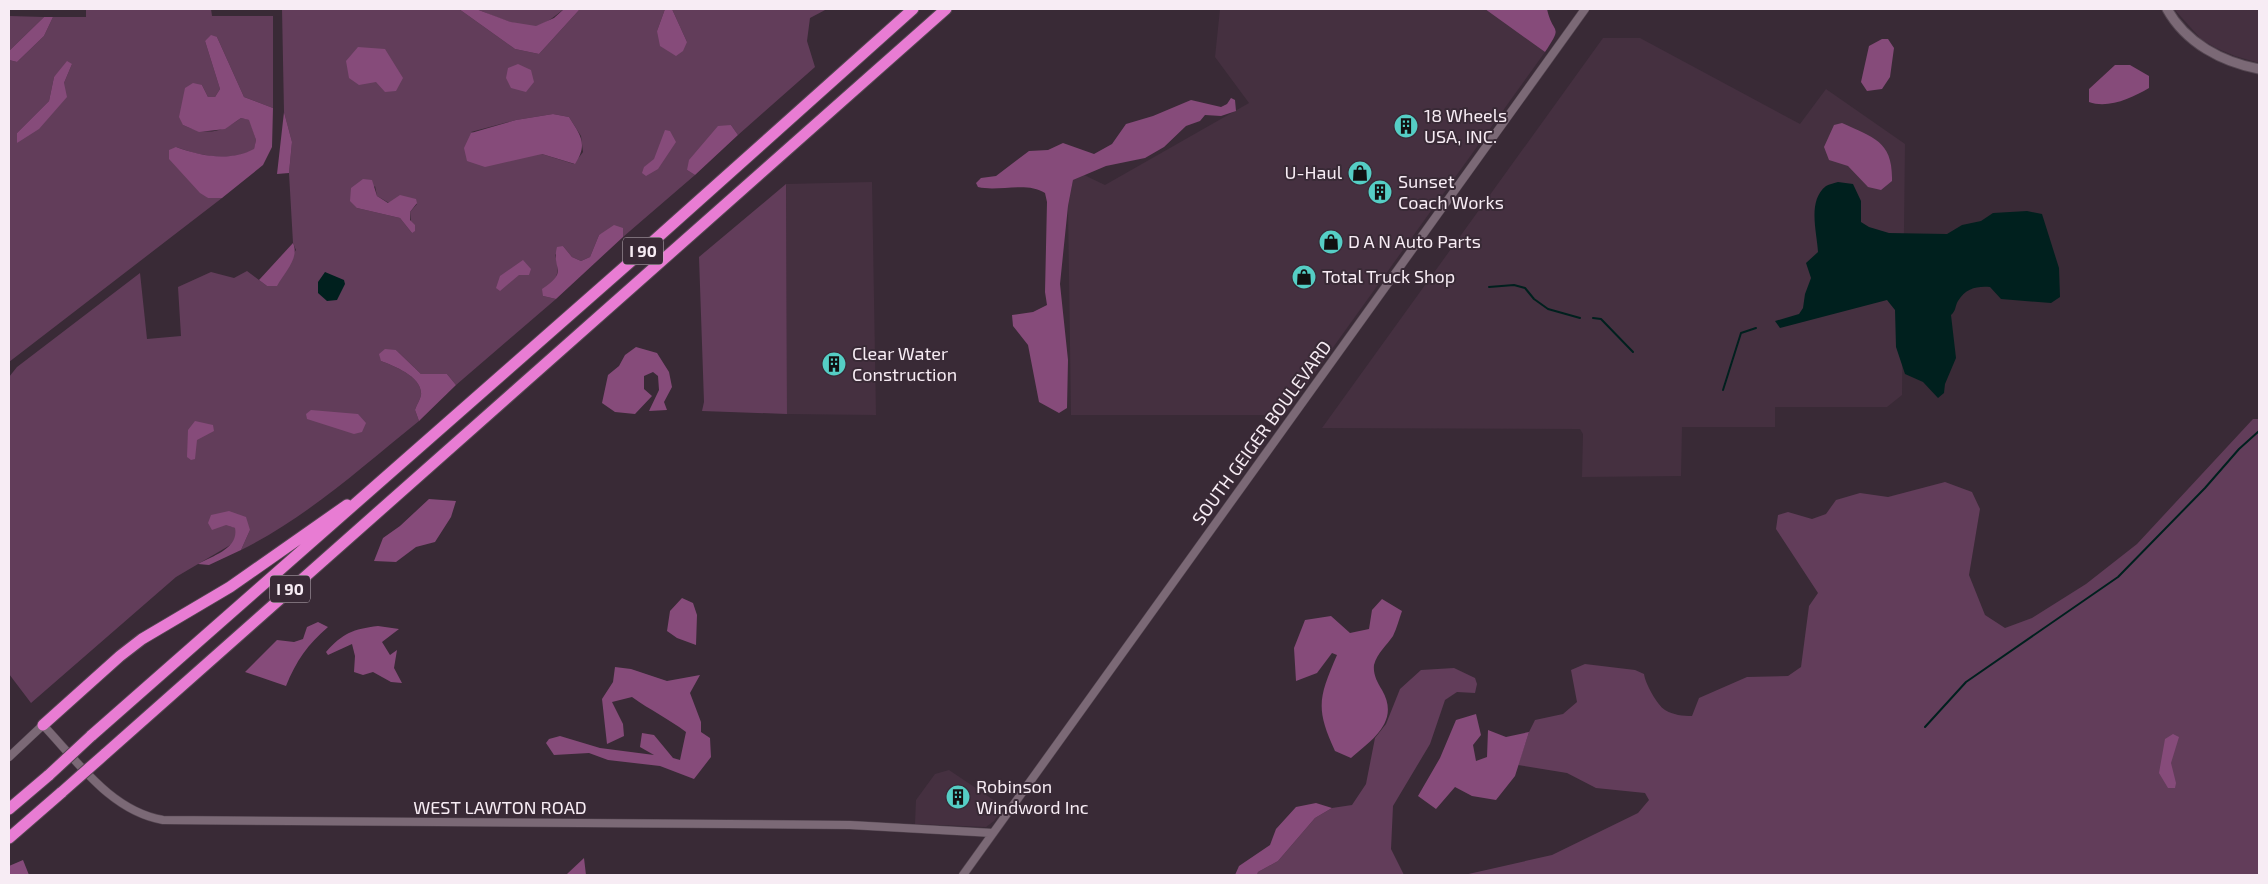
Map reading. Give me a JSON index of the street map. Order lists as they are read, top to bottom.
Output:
{
  "streets": {
    "highway": ["I 90"],
    "street": ["SOUTH GEIGER BOULEVARD", "WEST LAWTON ROAD"]
  },
  "crossings": [
    ["SOUTH GEIGER BOULEVARD", "WEST LAWTON ROAD"]
  ],
  "places": {
    "building": [
      "18 Wheels USA, INC.",
      "Sunset Coach Works",
      "Clear Water Construction",
      "Robinson Windword Inc"
    ],
    "shop": ["U-Haul", "D A N Auto Parts", "Total Truck Shop"]
  }
}
